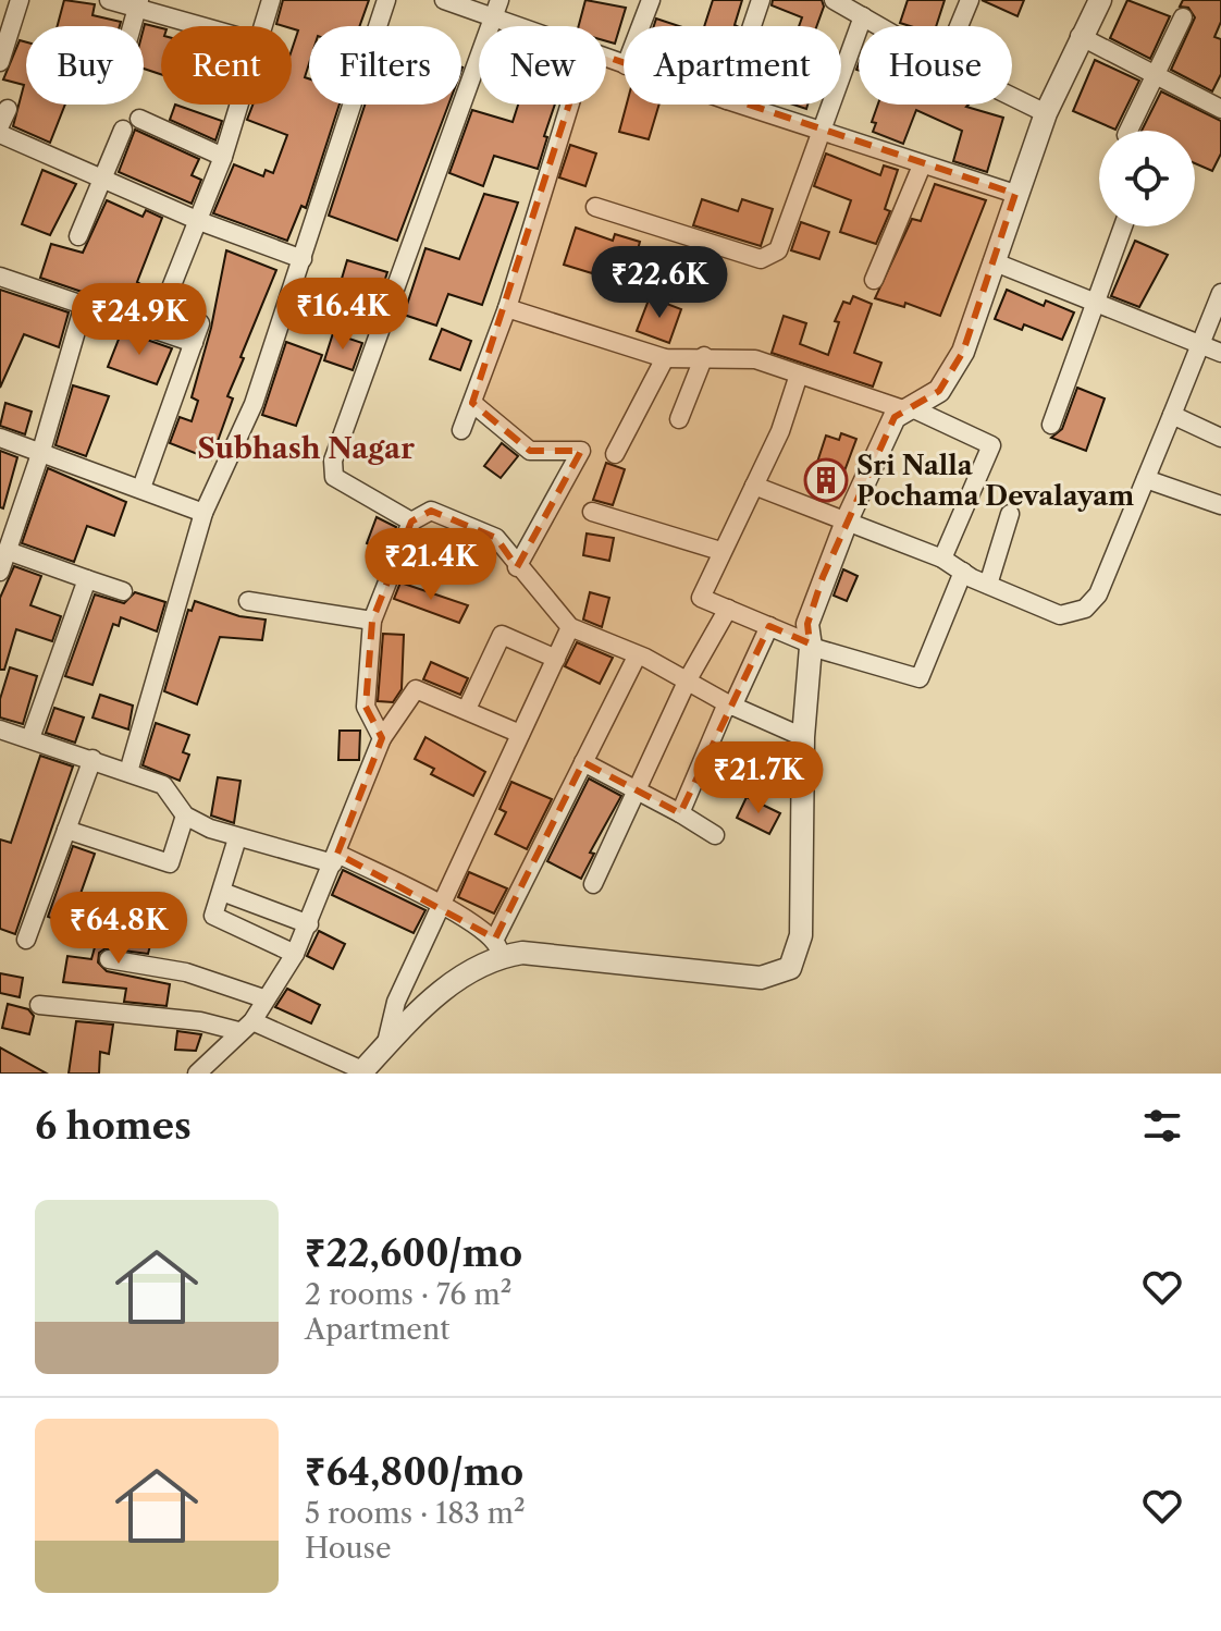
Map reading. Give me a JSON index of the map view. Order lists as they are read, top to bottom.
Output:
{
  "districts": ["Subhash Nagar"],
  "places": {
    "building": ["Sri Nalla Pochama Devalayam"]
  },
  "page": {
    "chip": [
      "Buy",
      "Rent",
      "Filters",
      "New",
      "Apartment",
      "House"
    ],
    "price": [
      "₹22.6K",
      "₹16.4K",
      "₹24.9K",
      "₹21.4K",
      "₹21.7K",
      "₹64.8K"
    ],
    "heading": "6 homes",
    "list": [
      {
        "name": "₹22,600/mo",
        "note": "2 rooms · 76 m² · Apartment"
      },
      {
        "name": "₹64,800/mo",
        "note": "5 rooms · 183 m² · House"
      }
    ]
  }
}
